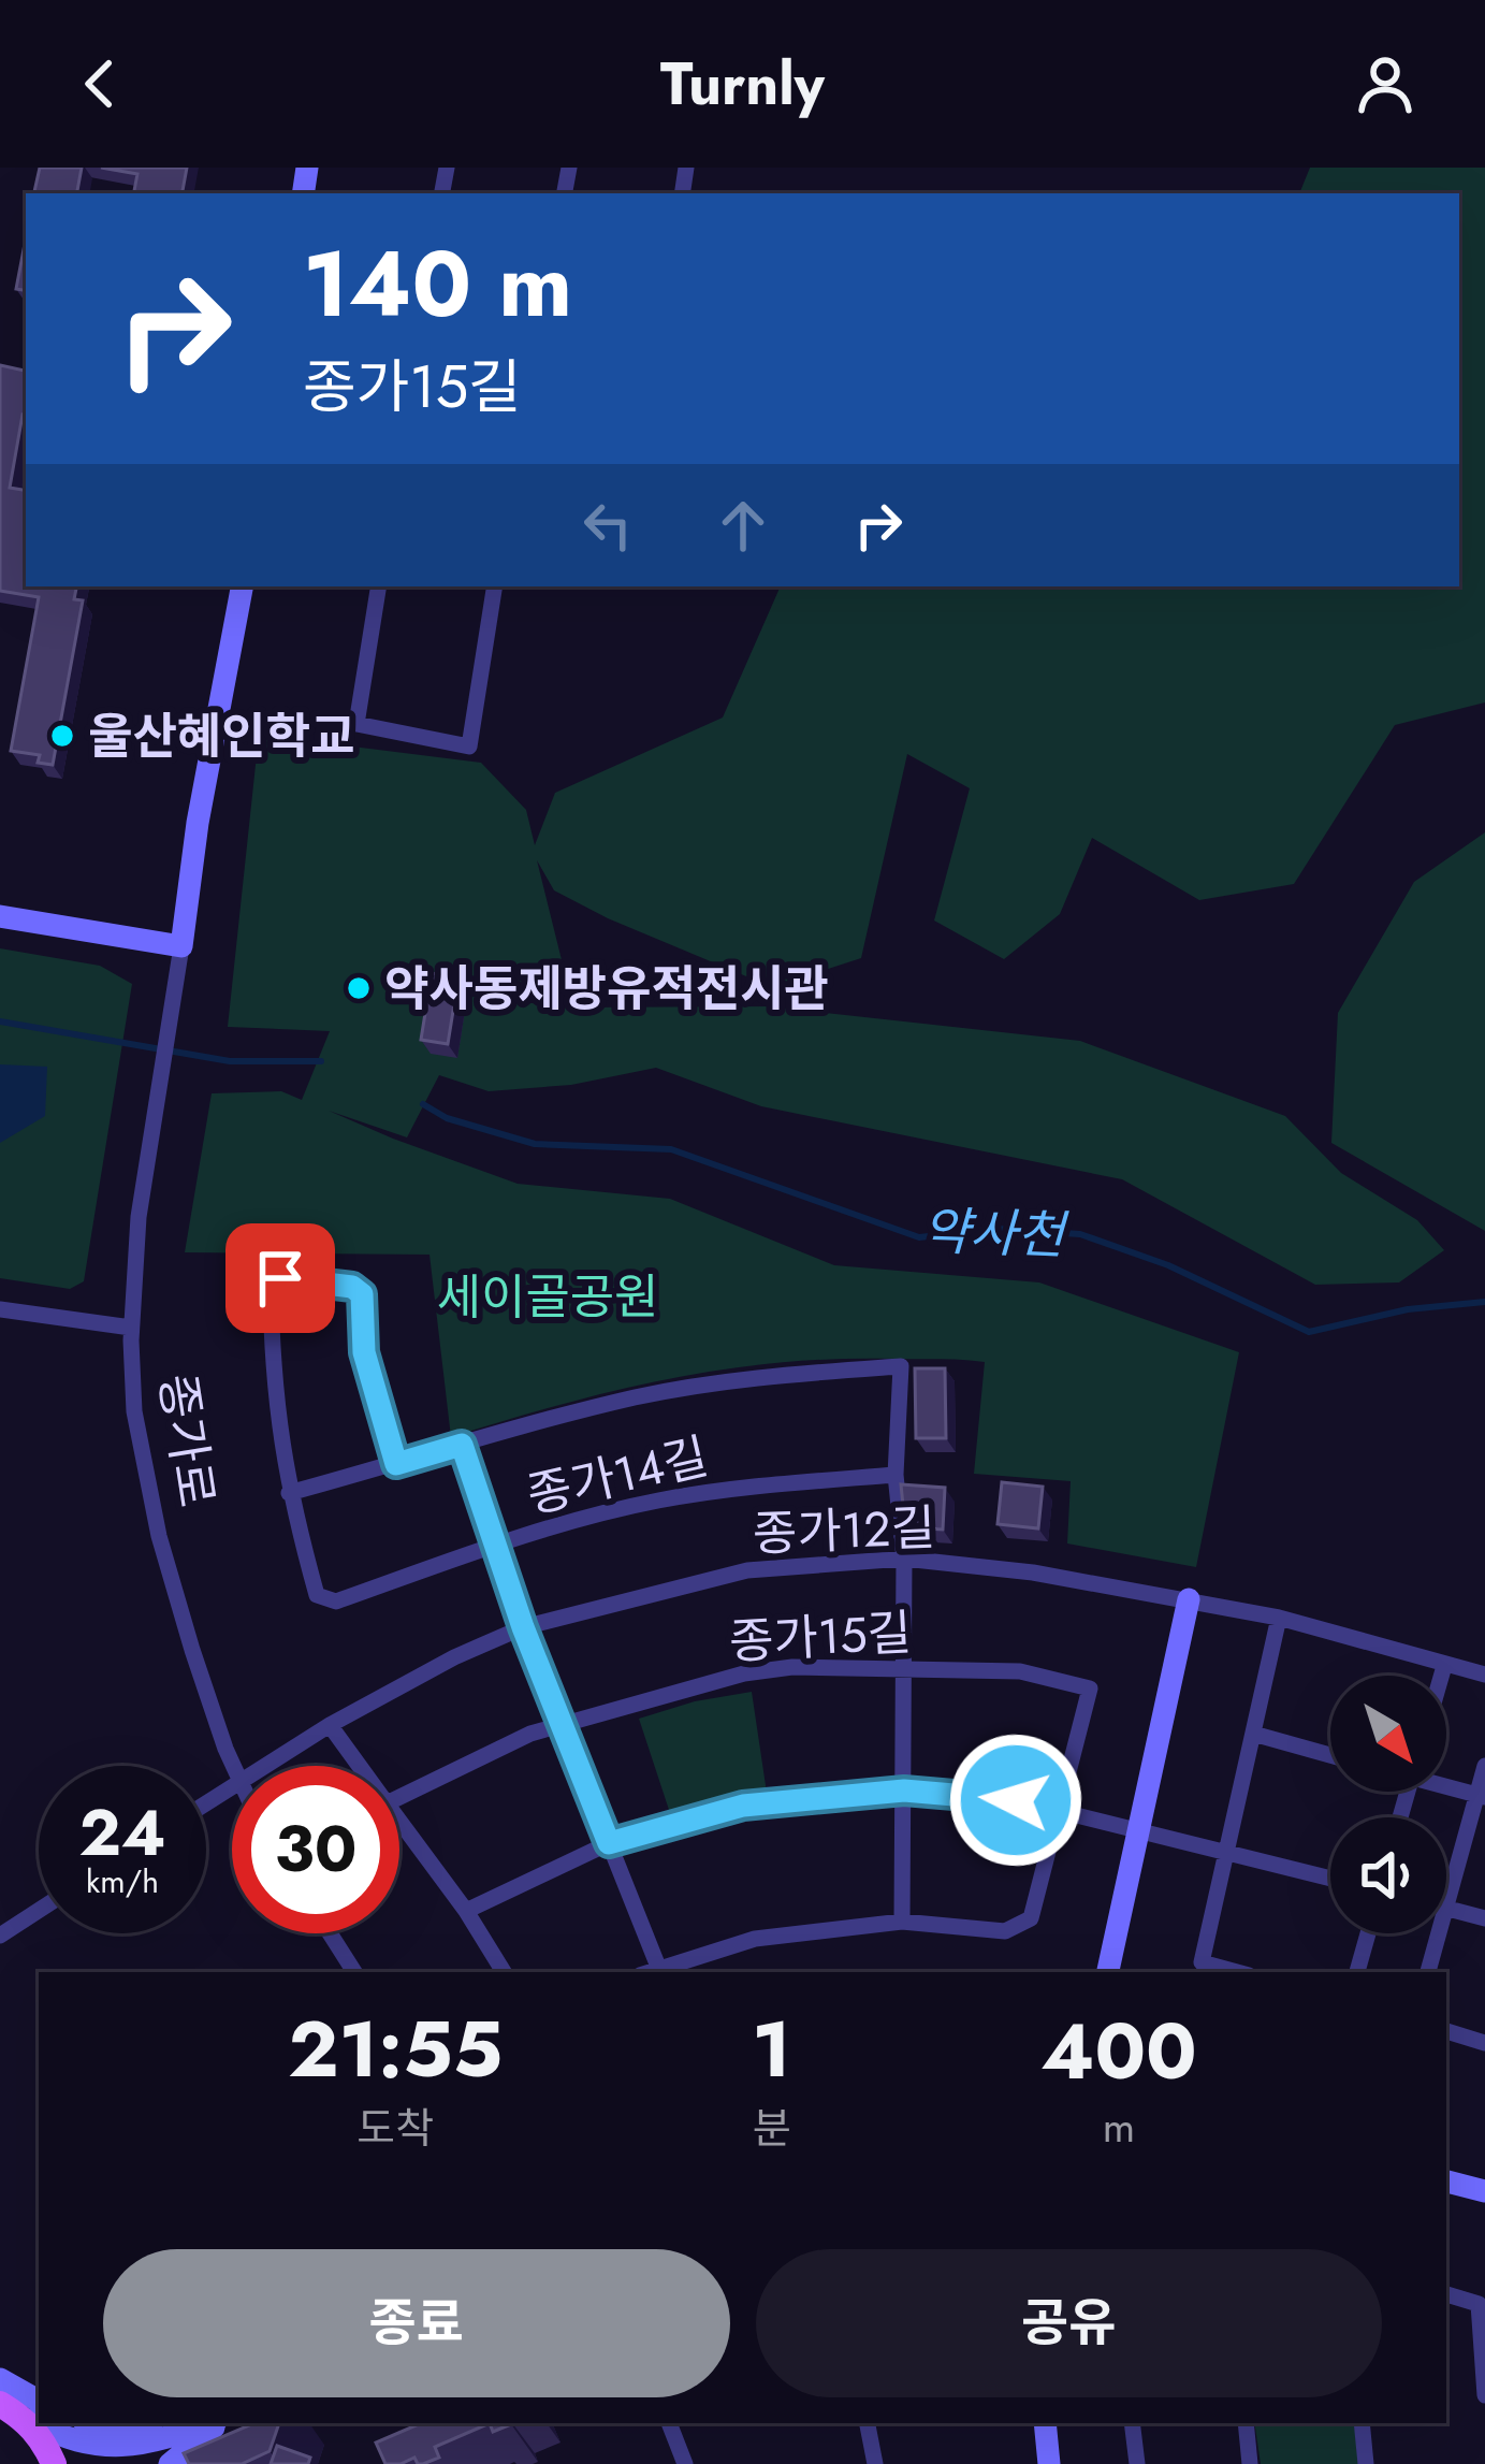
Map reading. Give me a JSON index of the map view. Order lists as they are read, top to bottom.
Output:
{
  "streets": {
    "street": [
      "종가로",
      "종가14길",
      "종가12길",
      "종가15길"
    ]
  },
  "crossings": [
    ["종가14길", "종가12길"],
    ["종가14길", "종가15길"]
  ],
  "water": ["약사천"],
  "parks": ["세이골공원"],
  "places": ["울산혜인학교", "약사동제방유적전시관"],
  "north": "bottom right",
  "page": {
    "header": "Turnly",
    "turn": ["140 m", "종가15길"],
    "speed": "24 km/h",
    "limit": "30",
    "eta": [
      "21:55",
      "도착",
      "1",
      "분",
      "400",
      "m"
    ],
    "buttons": ["종료", "공유"]
  }
}
